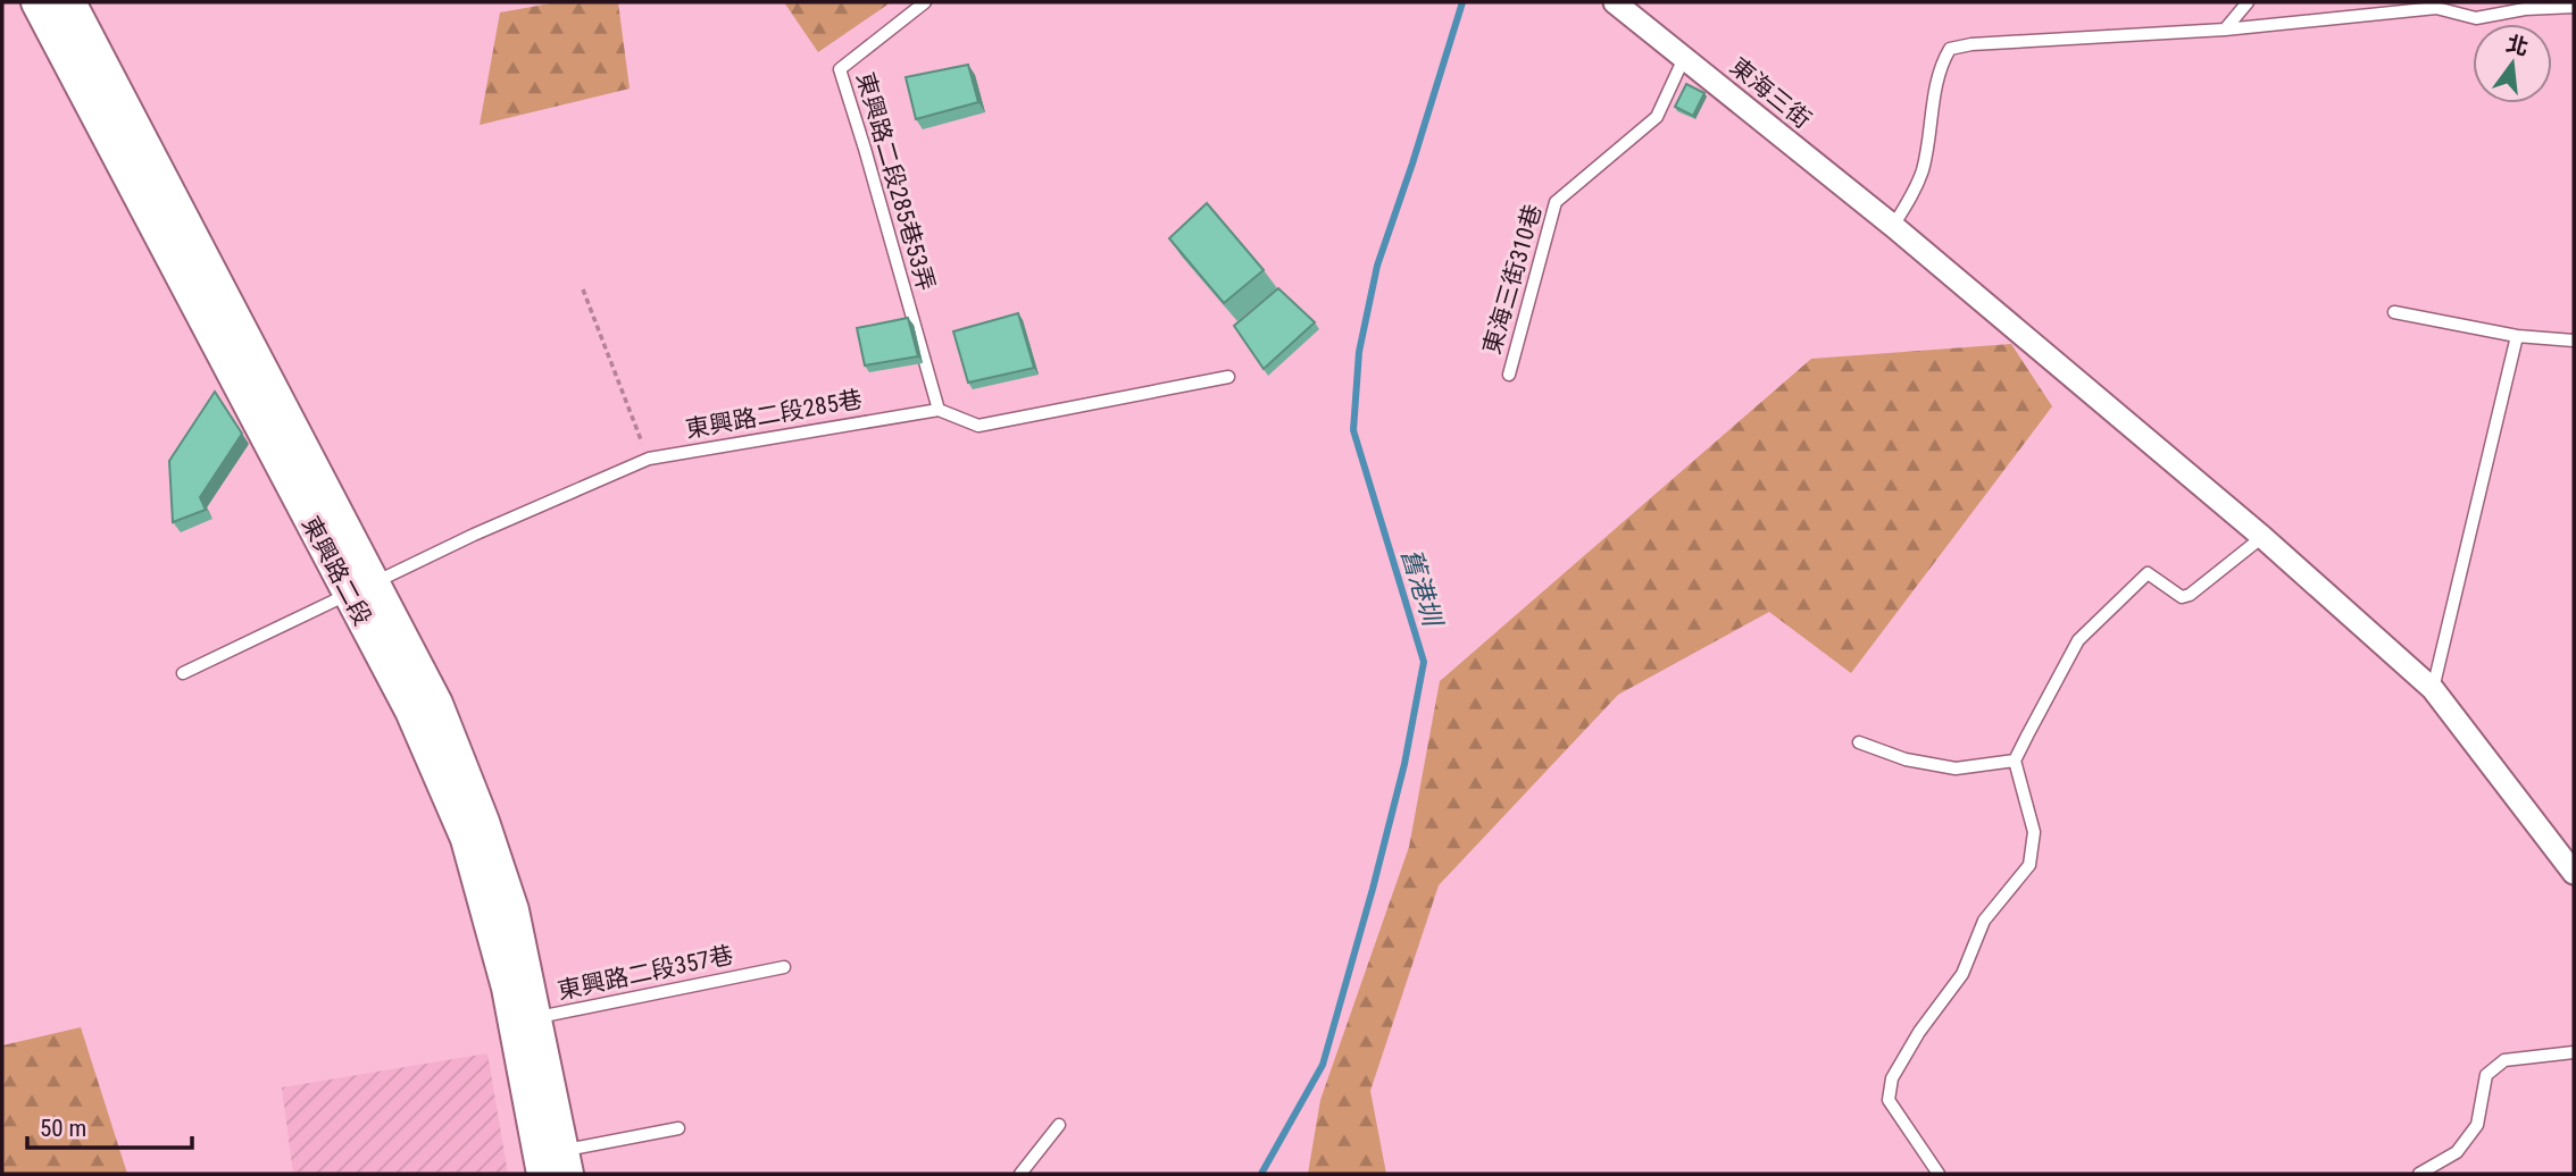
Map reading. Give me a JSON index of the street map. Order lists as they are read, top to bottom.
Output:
{
  "streets": {
    "main road": ["東興路二段"],
    "street": ["東海三街"],
    "lane": [
      "東興路二段285巷53弄",
      "東海三街310巷",
      "東興路二段285巷",
      "東興路二段357巷"
    ]
  },
  "crossings": [
    ["東海三街", "東海三街310巷"],
    ["東興路二段285巷53弄", "東興路二段285巷"],
    ["東興路二段285巷", "東興路二段"],
    ["東興路二段", "東興路二段357巷"]
  ],
  "water": ["舊港圳"],
  "scale_bar": "50 m",
  "north": "top"
}
